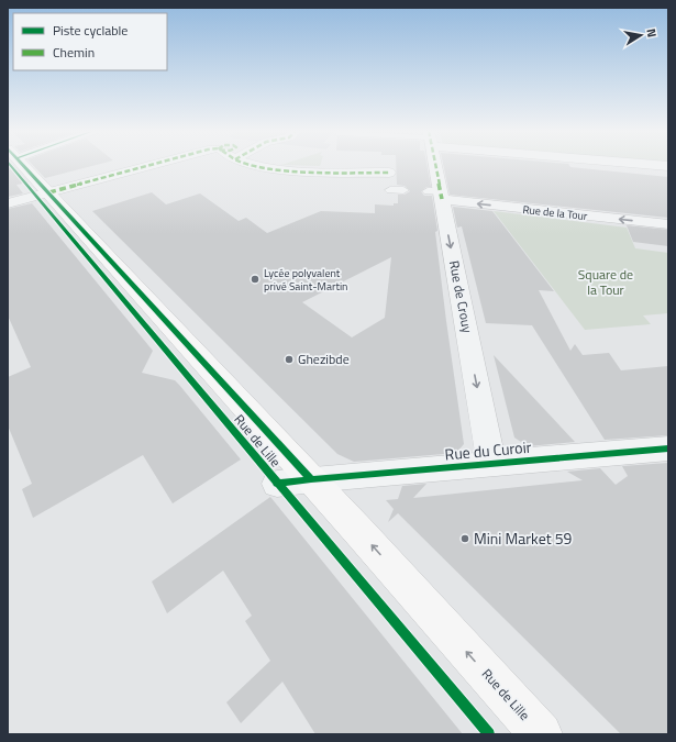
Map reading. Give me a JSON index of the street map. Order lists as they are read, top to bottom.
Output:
{
  "streets": {
    "street": [
      "Rue de la Tour",
      "Rue de Crouy",
      "Rue de Lille",
      "Rue du Curoir"
    ]
  },
  "crossings": [
    ["Rue de la Tour", "Rue de Crouy"],
    ["Rue de Crouy", "Rue du Curoir"],
    ["Rue de Lille", "Rue du Curoir"]
  ],
  "one_way": ["Rue de la Tour", "Rue de Crouy", "Rue de Lille"],
  "parks": ["Square de la Tour"],
  "places": ["Lycée polyvalent privé Saint-Martin", "Ghezibde", "Mini Market 59"],
  "legend": ["Piste cyclable", "Chemin"],
  "north": "right"
}
